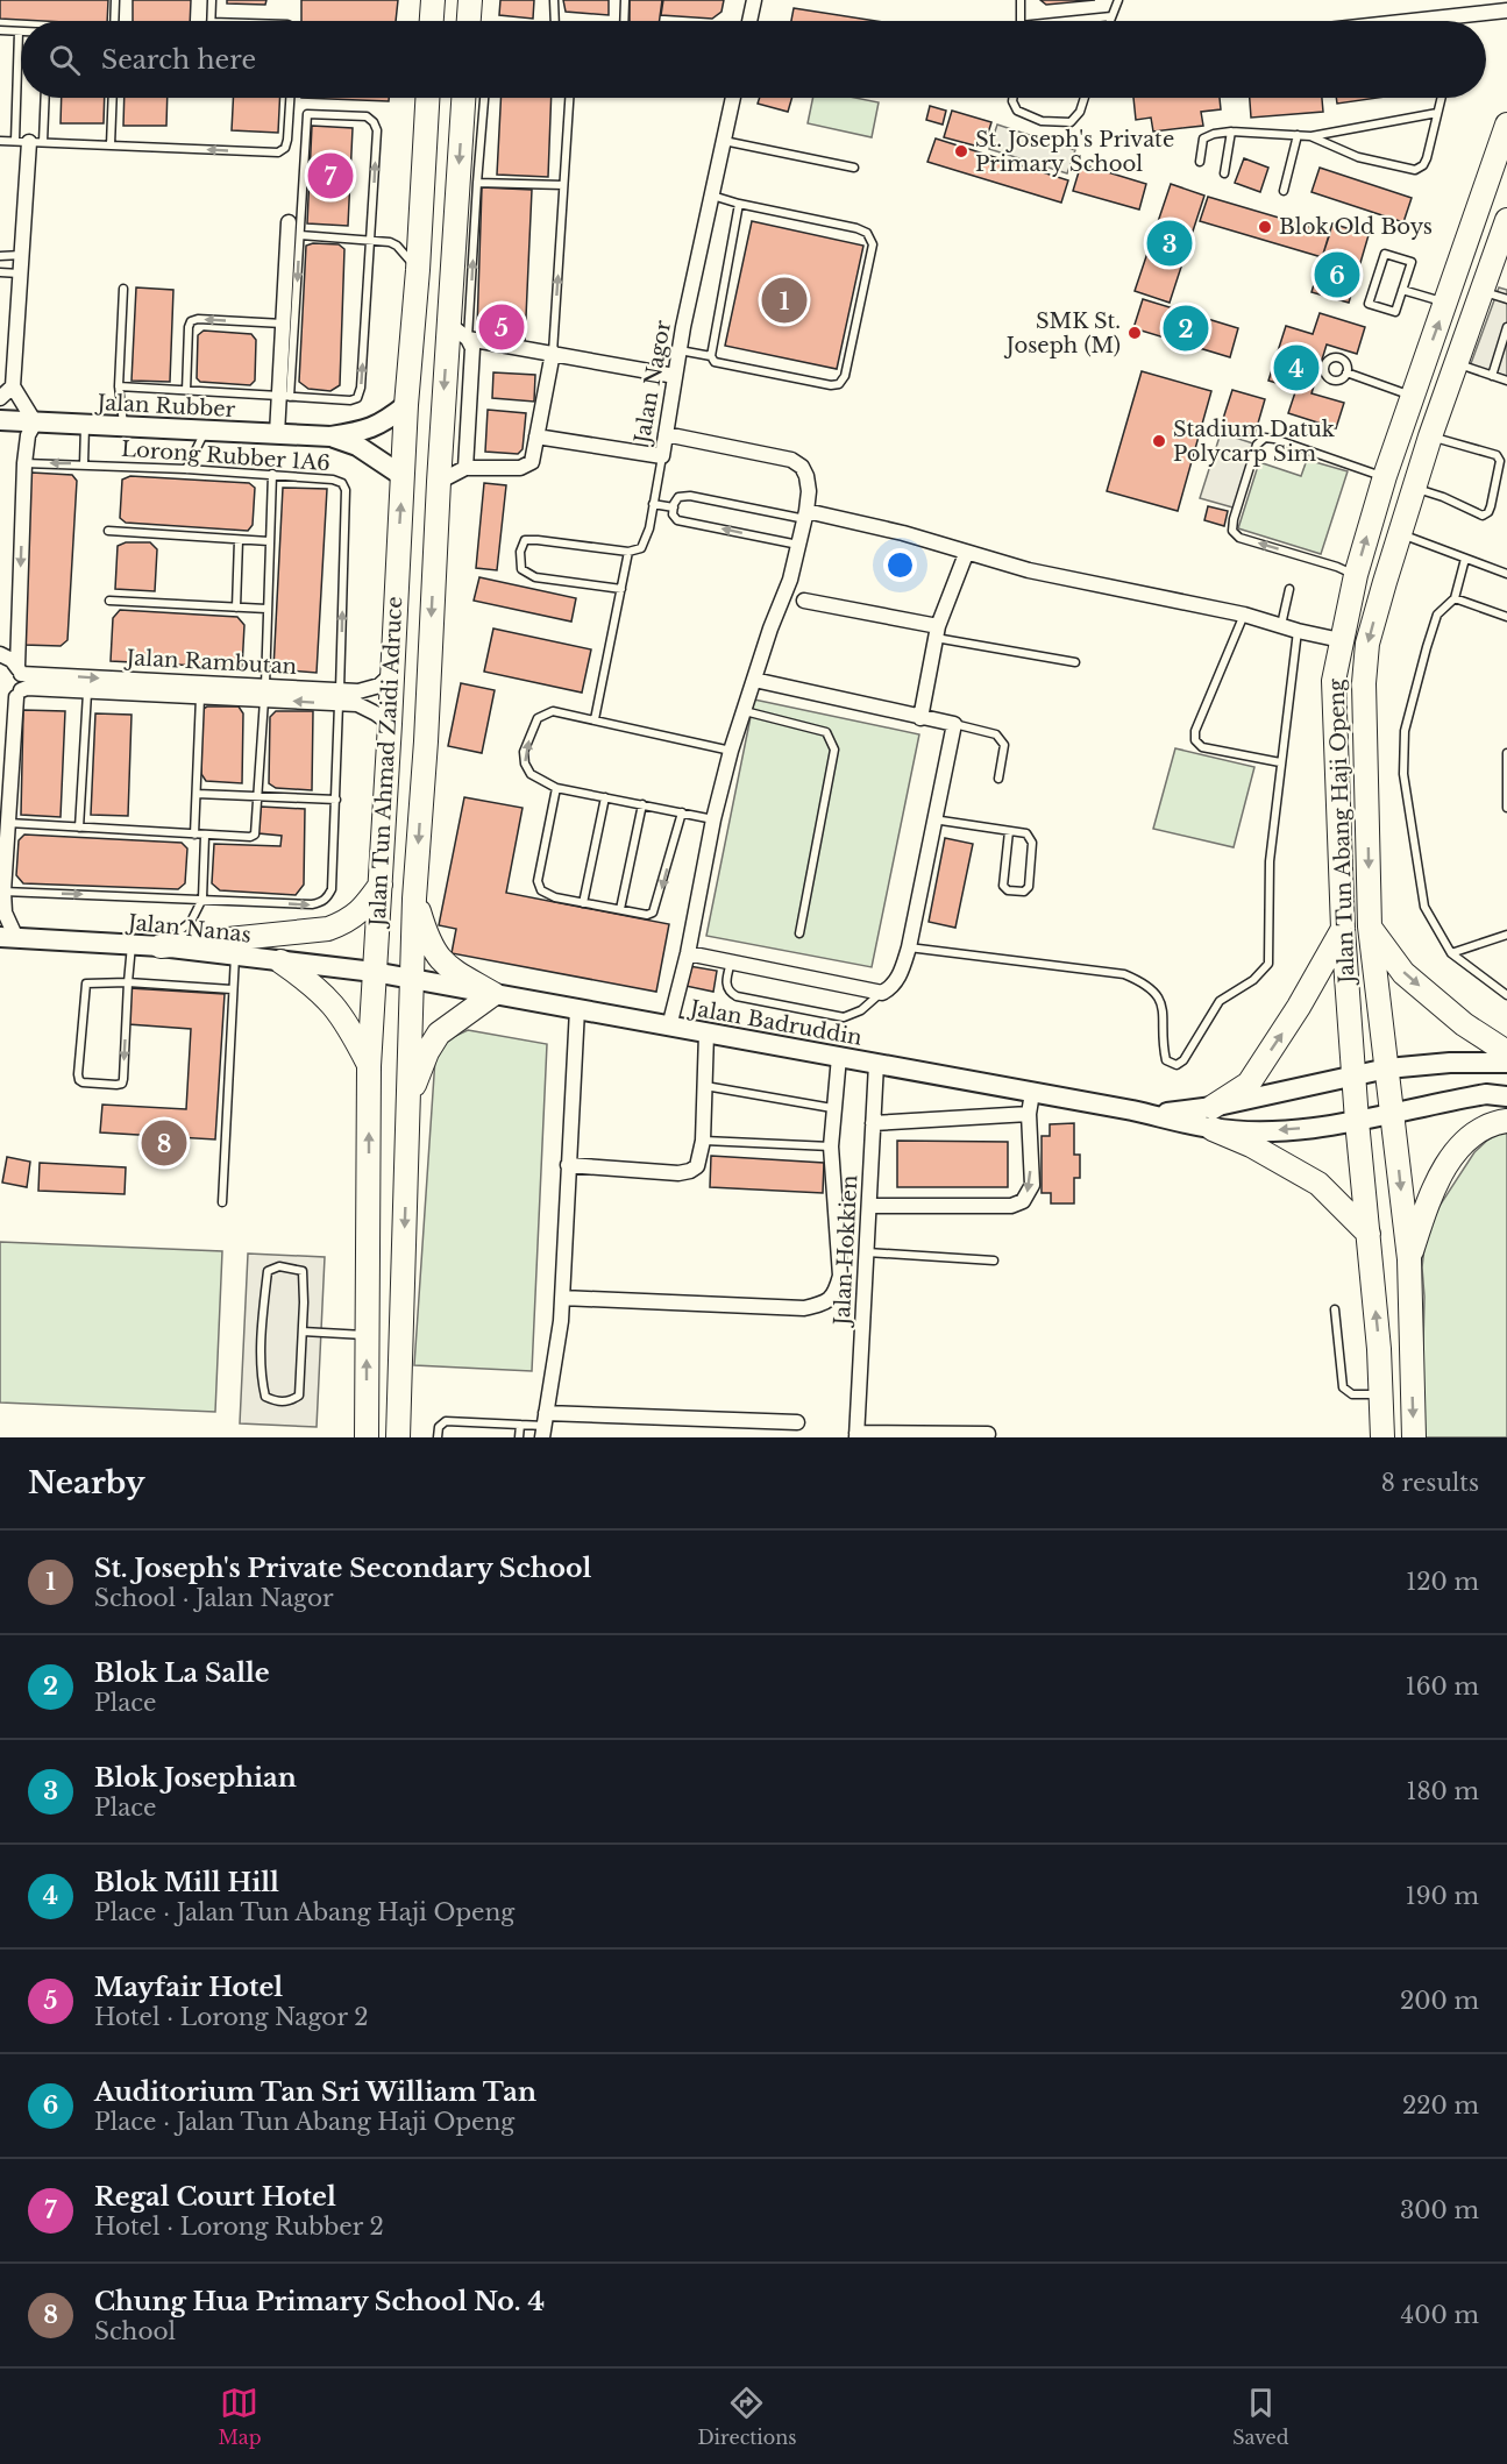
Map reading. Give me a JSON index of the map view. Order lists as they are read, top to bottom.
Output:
{
  "streets": {
    "main road": [
      "Jalan Rubber",
      "Jalan Tun Ahmad Zaidi Adruce",
      "Jalan Tun Abang Haji Openg",
      "Jalan Nanas",
      "Jalan Badruddin"
    ],
    "street": ["Jalan Nagor", "Jalan Rambutan", "Jalan Hokkien"],
    "lane": ["Lorong Rubber 1A6"]
  },
  "crossings": [
    ["Jalan Rubber", "Jalan Tun Ahmad Zaidi Adruce"],
    ["Lorong Rubber 1A6", "Jalan Rambutan"],
    ["Jalan Rambutan", "Jalan Tun Ahmad Zaidi Adruce"],
    ["Jalan Tun Ahmad Zaidi Adruce", "Jalan Nanas"],
    ["Jalan Tun Ahmad Zaidi Adruce", "Jalan Badruddin"],
    ["Jalan Tun Abang Haji Openg", "Jalan Badruddin"],
    ["Jalan Nanas", "Jalan Badruddin"],
    ["Jalan Badruddin", "Jalan Hokkien"]
  ],
  "places": [
    "St. Joseph's Private Primary School",
    "Blok Old Boys",
    "SMK St. Joseph (M)",
    "Stadium Datuk Polycarp Sim"
  ],
  "page": {
    "search": "Search here",
    "pins": [
      "7",
      "3",
      "6",
      "1",
      "5",
      "2",
      "4",
      "8"
    ],
    "heading": ["Nearby", "8 results"],
    "list": [
      {
        "mark": "1",
        "name": "St. Joseph's Private Secondary School",
        "note": "School · Jalan Nagor",
        "value": "120 m"
      },
      {
        "mark": "2",
        "name": "Blok La Salle",
        "note": "Place",
        "value": "160 m"
      },
      {
        "mark": "3",
        "name": "Blok Josephian",
        "note": "Place",
        "value": "180 m"
      },
      {
        "mark": "4",
        "name": "Blok Mill Hill",
        "note": "Place · Jalan Tun Abang Haji Openg",
        "value": "190 m"
      },
      {
        "mark": "5",
        "name": "Mayfair Hotel",
        "note": "Hotel · Lorong Nagor 2",
        "value": "200 m"
      },
      {
        "mark": "6",
        "name": "Auditorium Tan Sri William Tan",
        "note": "Place · Jalan Tun Abang Haji Openg",
        "value": "220 m"
      },
      {
        "mark": "7",
        "name": "Regal Court Hotel",
        "note": "Hotel · Lorong Rubber 2",
        "value": "300 m"
      },
      {
        "mark": "8",
        "name": "Chung Hua Primary School No. 4",
        "note": "School",
        "value": "400 m"
      }
    ],
    "nav": ["Map", "Directions", "Saved"]
  }
}
